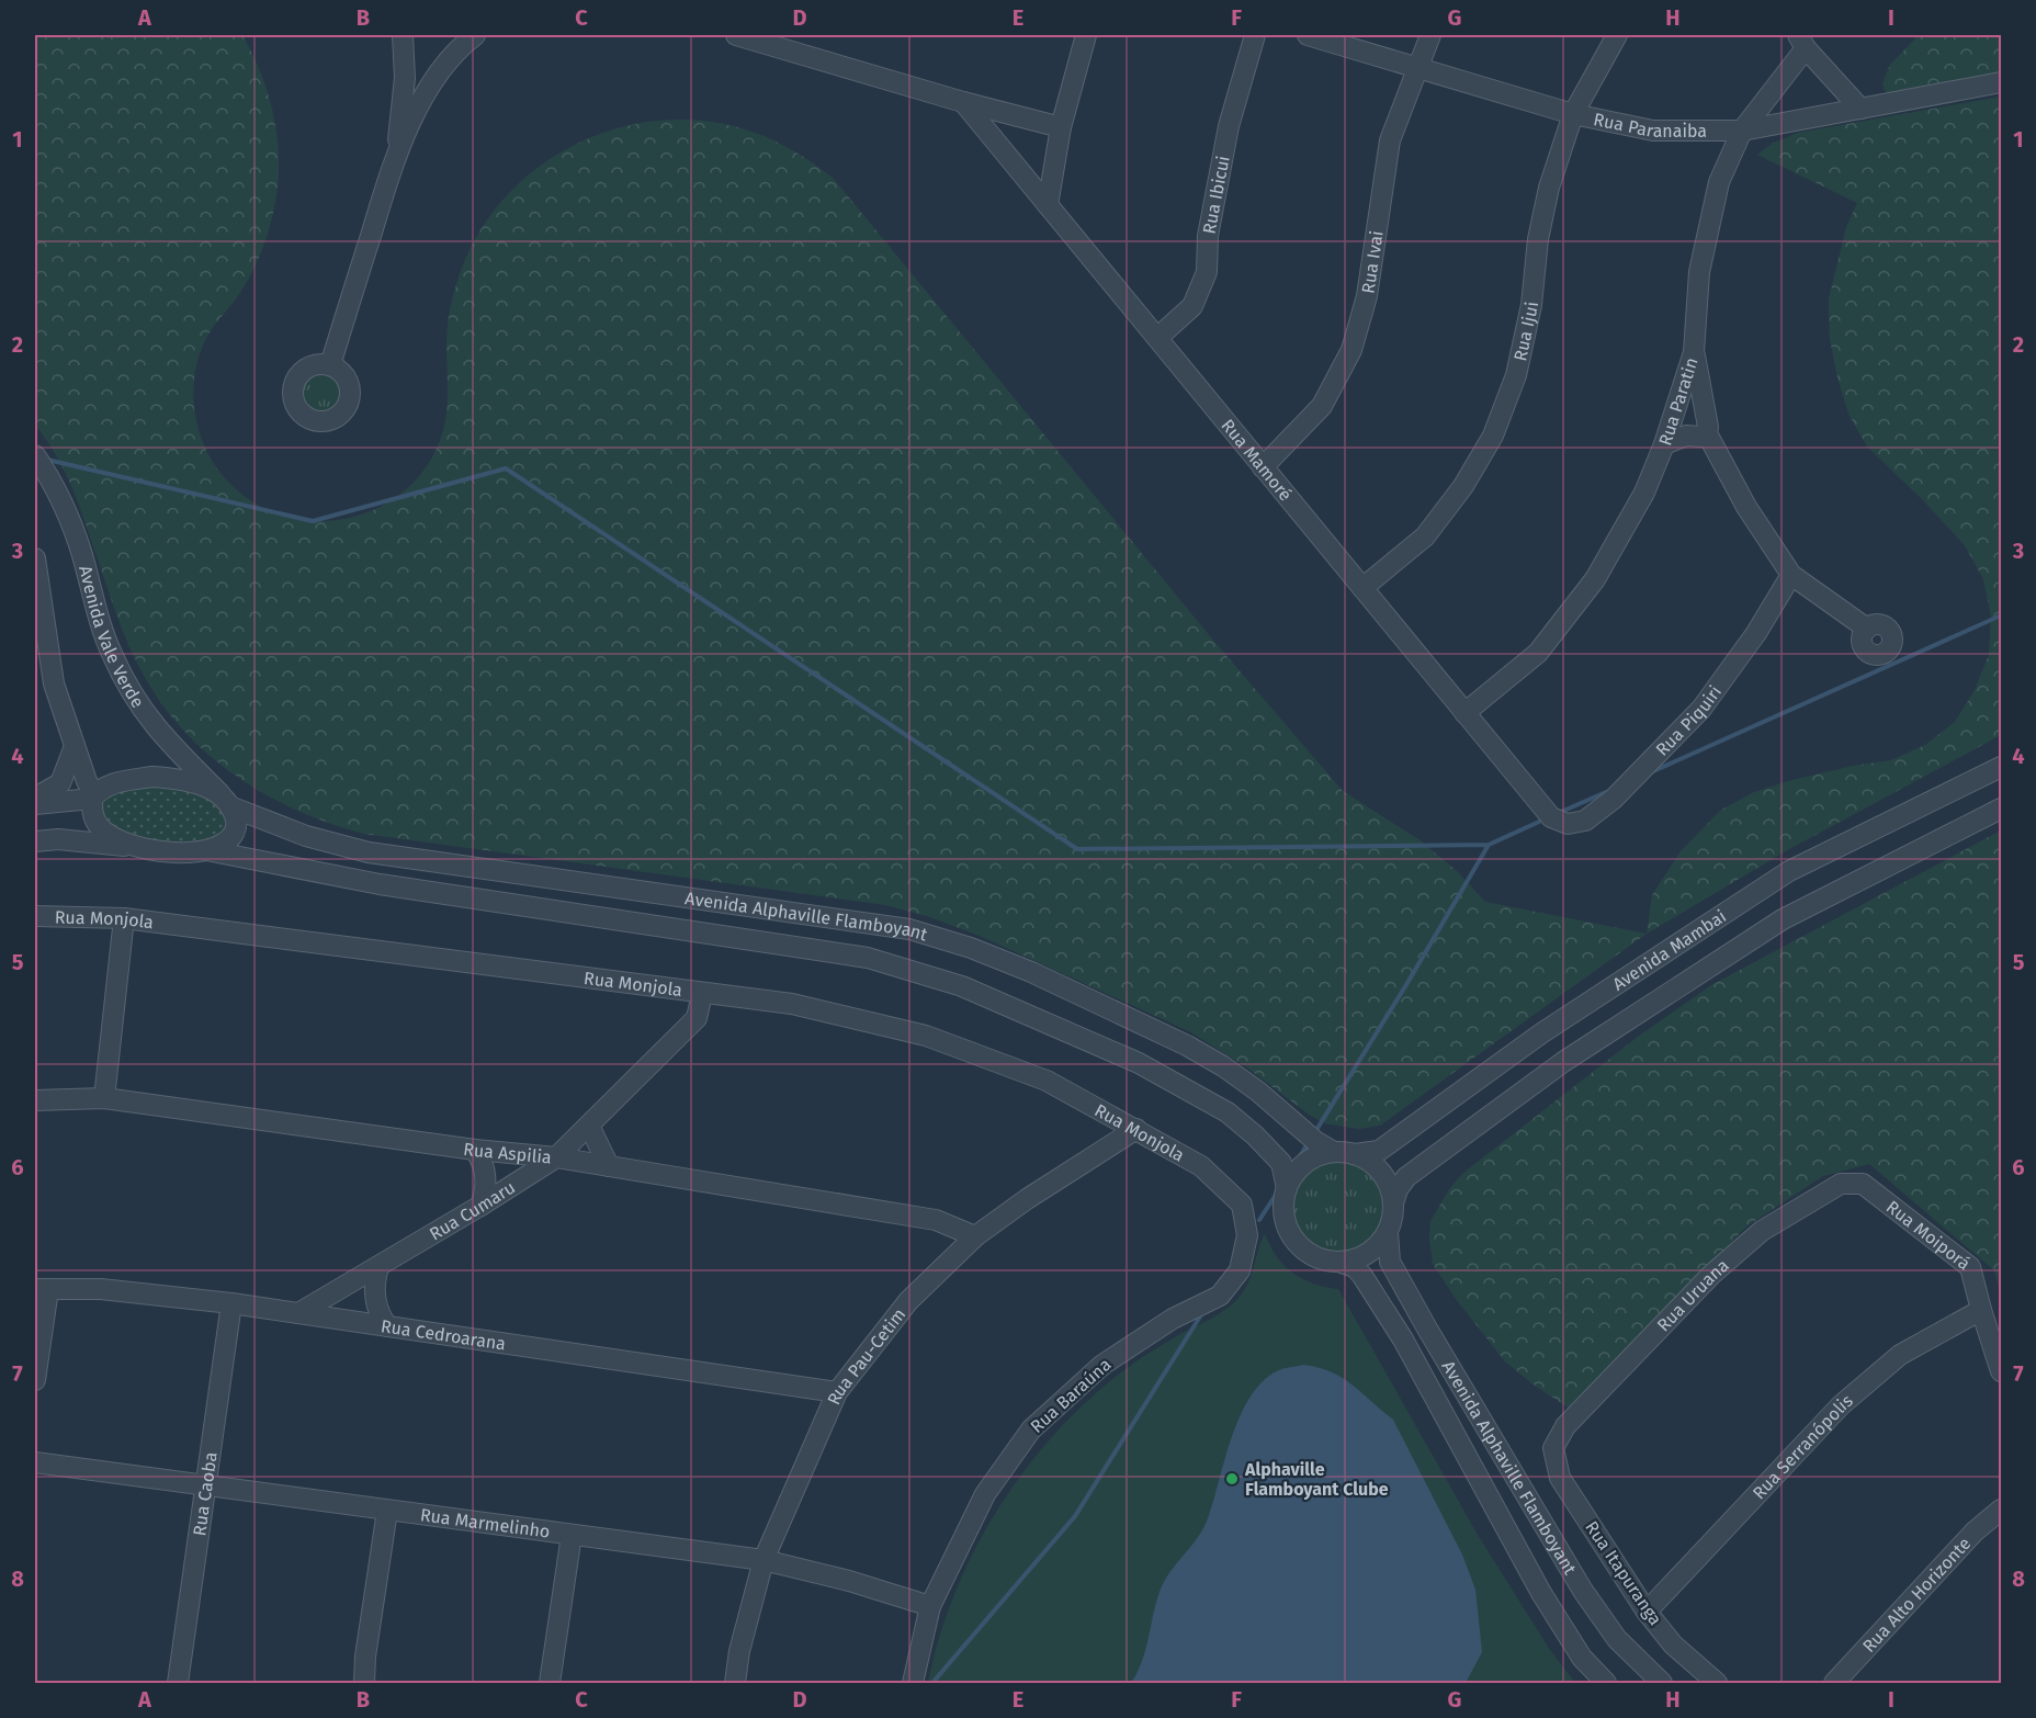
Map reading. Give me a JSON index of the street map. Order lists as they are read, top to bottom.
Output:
{
  "streets": {
    "street": [
      "Rua Paranaiba",
      "Rua Ibicui",
      "Rua Ivai",
      "Rua Ijui",
      "Rua Paratin",
      "Rua Mamoré",
      "Avenida Vale Verde",
      "Rua Piquiri",
      "Avenida Alphaville Flamboyant",
      "Rua Monjola",
      "Avenida Mambai",
      "Rua Aspilia",
      "Rua Cumaru",
      "Rua Moiporá",
      "Rua Uruana",
      "Rua Cedroarana",
      "Rua Pau-Cetim",
      "Rua Baraúna",
      "Rua Serranópolis",
      "Rua Caoba",
      "Rua Marmelinho",
      "Rua Itapuranga",
      "Rua Alto Horizonte"
    ]
  },
  "crossings": [
    ["Rua Paranaiba", "Rua Ivai"],
    ["Rua Paranaiba", "Rua Ijui"],
    ["Rua Paranaiba", "Rua Paratin"],
    ["Rua Ibicui", "Rua Mamoré"],
    ["Rua Ivai", "Rua Mamoré"],
    ["Rua Ijui", "Rua Mamoré"],
    ["Rua Paratin", "Rua Mamoré"],
    ["Rua Mamoré", "Rua Piquiri"],
    ["Avenida Vale Verde", "Avenida Alphaville Flamboyant"],
    ["Avenida Alphaville Flamboyant", "Avenida Mambai"],
    ["Rua Monjola", "Rua Cumaru"],
    ["Rua Monjola", "Rua Pau-Cetim"],
    ["Rua Monjola", "Rua Baraúna"],
    ["Rua Aspilia", "Rua Cumaru"],
    ["Rua Aspilia", "Rua Pau-Cetim"],
    ["Rua Cumaru", "Rua Cedroarana"],
    ["Rua Moiporá", "Rua Uruana"],
    ["Rua Moiporá", "Rua Serranópolis"],
    ["Rua Uruana", "Rua Itapuranga"],
    ["Rua Cedroarana", "Rua Pau-Cetim"],
    ["Rua Cedroarana", "Rua Caoba"],
    ["Rua Pau-Cetim", "Rua Marmelinho"],
    ["Rua Baraúna", "Rua Marmelinho"],
    ["Rua Serranópolis", "Rua Itapuranga"],
    ["Rua Caoba", "Rua Marmelinho"]
  ],
  "places": ["Alphaville Flamboyant Clube"],
  "grid": {
    "columns": [
      "A",
      "B",
      "C",
      "D",
      "E",
      "F",
      "G",
      "H",
      "I"
    ],
    "rows": [
      "1",
      "2",
      "3",
      "4",
      "5",
      "6",
      "7",
      "8"
    ]
  }
}
